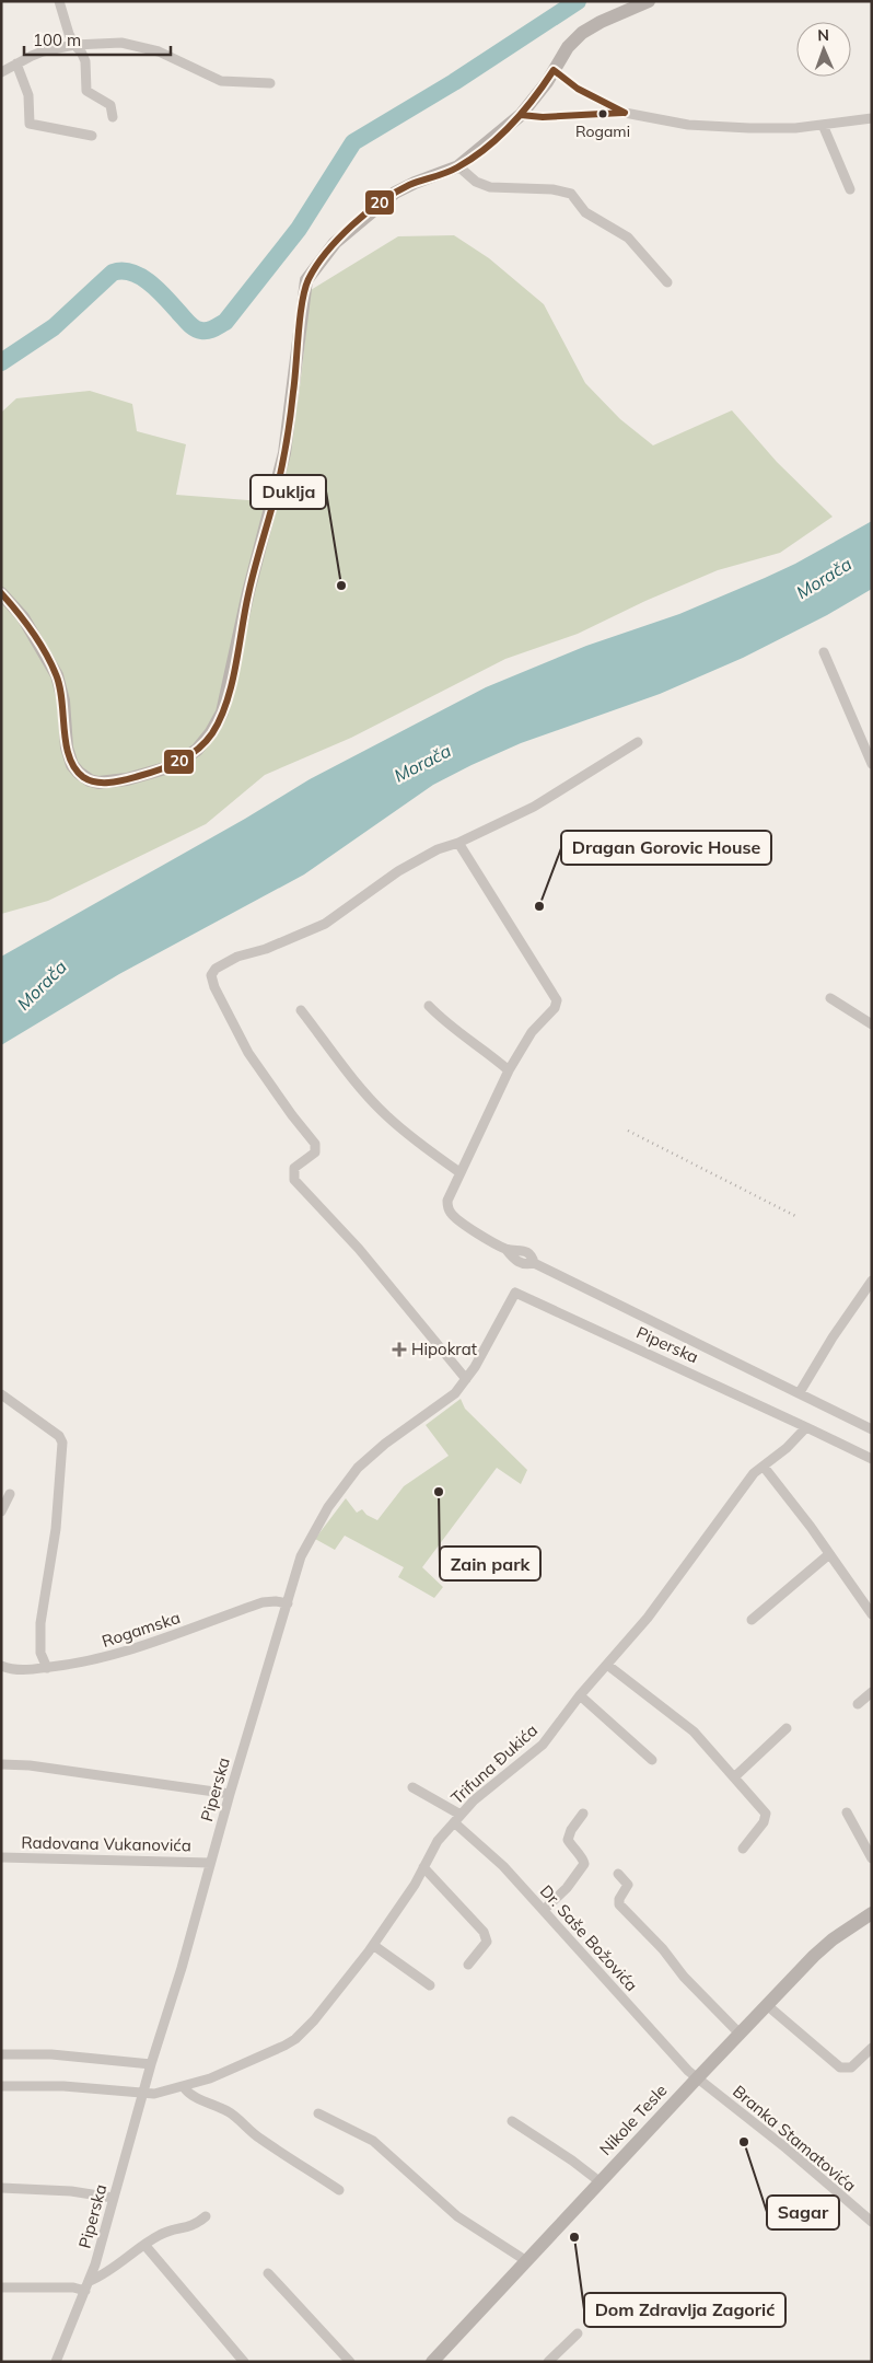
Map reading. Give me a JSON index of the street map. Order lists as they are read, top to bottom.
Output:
{
  "streets": {
    "street": [
      "Piperska",
      "Rogamska",
      "Trifuna Đukića",
      "Radovana Vukanovića",
      "Dr. Saše Božovića",
      "Nikole Tesle",
      "Branka Stamatovića"
    ]
  },
  "crossings": [
    ["Piperska", "Rogamska"],
    ["Piperska", "Trifuna Đukića"],
    ["Piperska", "Radovana Vukanovića"],
    ["Trifuna Đukića", "Dr. Saše Božovića"],
    ["Dr. Saše Božovića", "Nikole Tesle"],
    ["Dr. Saše Božovića", "Branka Stamatovića"],
    ["Nikole Tesle", "Branka Stamatovića"]
  ],
  "water": ["Morača"],
  "places": {
    "other": [
      "Rogami",
      "Duklja",
      "Dragan Gorovic House",
      "Zain park",
      "Sagar",
      "Dom Zdravlja Zagorić"
    ],
    "health": ["Hipokrat"]
  },
  "lines": ["transit line 20"],
  "scale_bar": "100 m",
  "north": "top"
}
